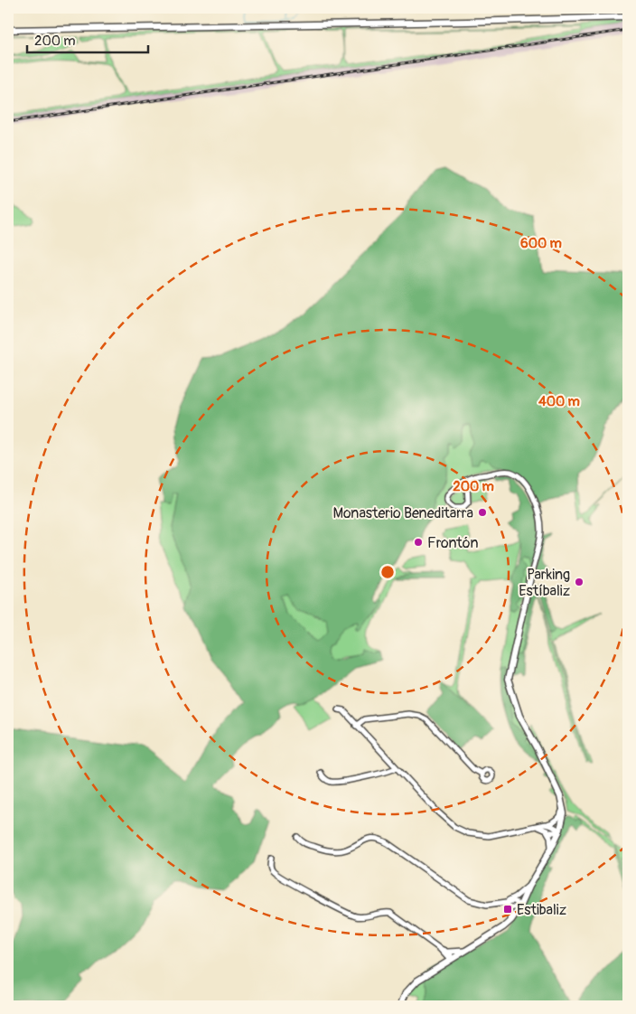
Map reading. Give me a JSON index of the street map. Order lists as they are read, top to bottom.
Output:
{
  "places": {
    "other": ["Monasterio Beneditarra", "Frontón", "Parking Estíbaliz"],
    "transit": ["Estibaliz"]
  },
  "scale_bar": "200 m",
  "rings": ["600 m", "400 m", "200 m"]
}
